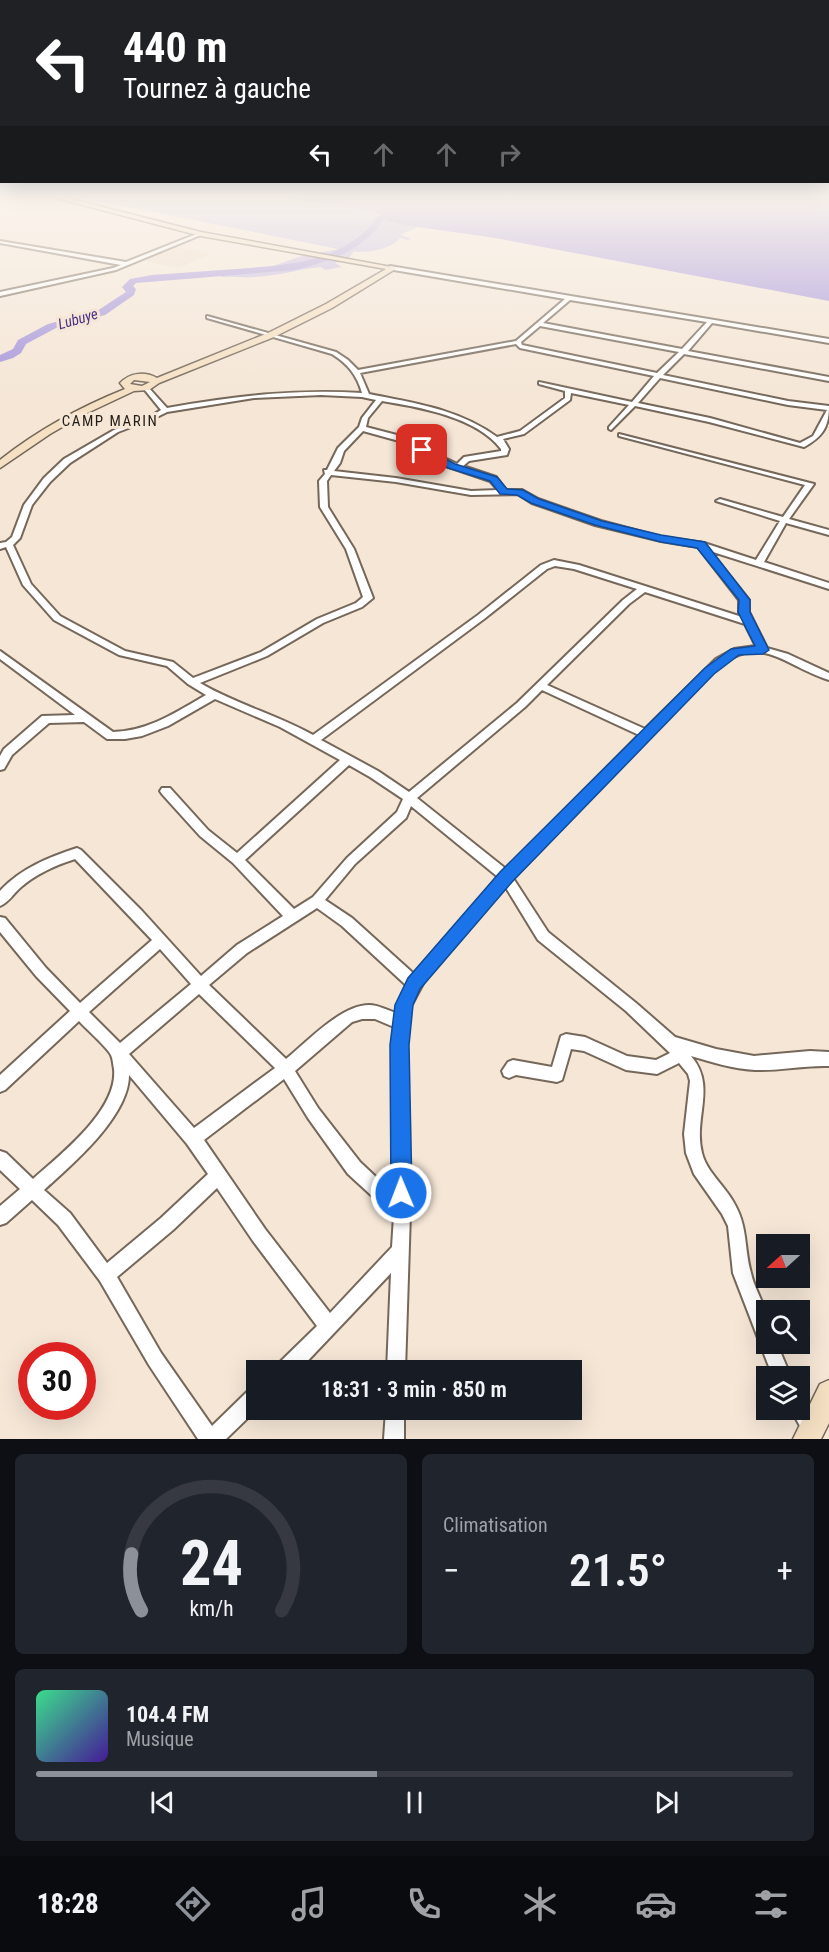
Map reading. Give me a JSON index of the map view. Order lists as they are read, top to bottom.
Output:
{
  "districts": ["CAMP MARIN"],
  "water": ["Lubuye"],
  "north": "left",
  "page": {
    "turn": ["440 m", "Tournez à gauche"],
    "limit": "30",
    "trip": "18:31 · 3 min · 850 m",
    "tile": "Climatisation",
    "heat": ["−", "21.5°", "+"],
    "song": ["104.4 FM", "Musique"],
    "tabs": "18:28",
    "gauge": ["24", "km/h"]
  }
}
